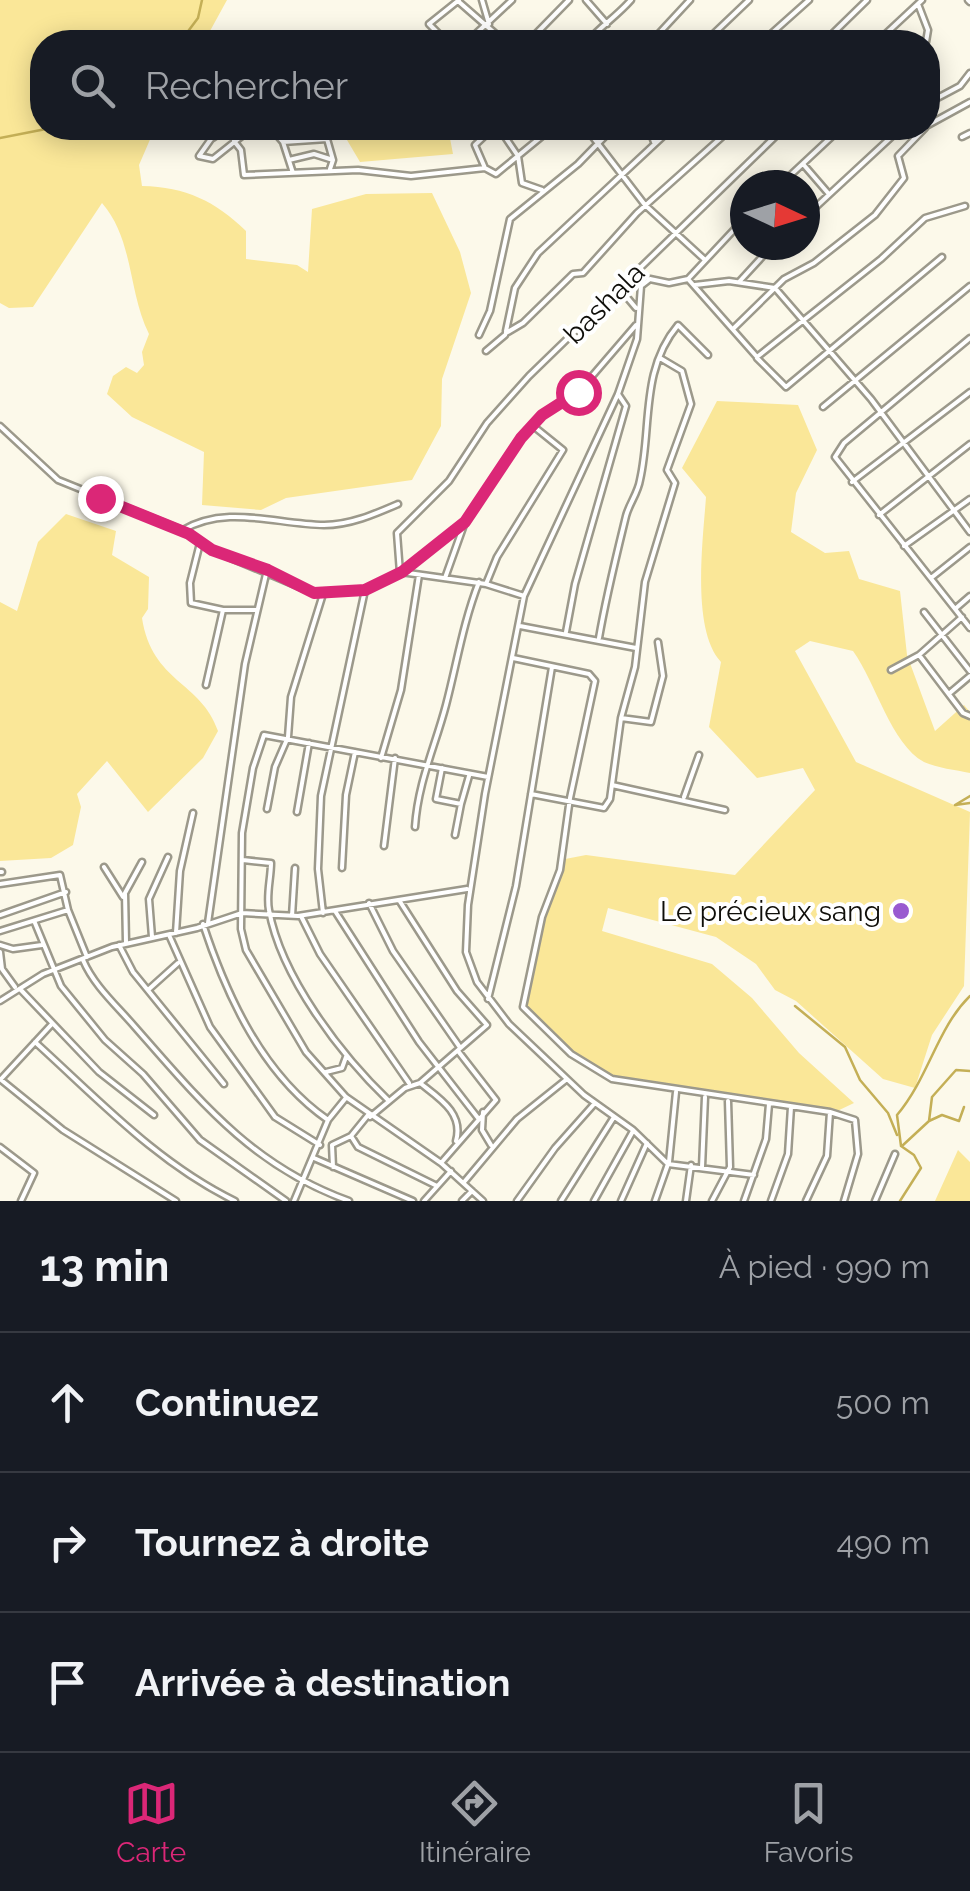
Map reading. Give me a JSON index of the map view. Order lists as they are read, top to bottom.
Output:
{
  "streets": {
    "street": ["bashala"]
  },
  "places": ["Le précieux sang"],
  "north": "right",
  "page": {
    "search": "Rechercher",
    "heading": ["13 min", "À pied · 990 m"],
    "list": [
      ["Continuez", "500 m"],
      ["Tournez à droite", "490 m"],
      "Arrivée à destination"
    ],
    "nav": ["Carte", "Itinéraire", "Favoris"]
  }
}
